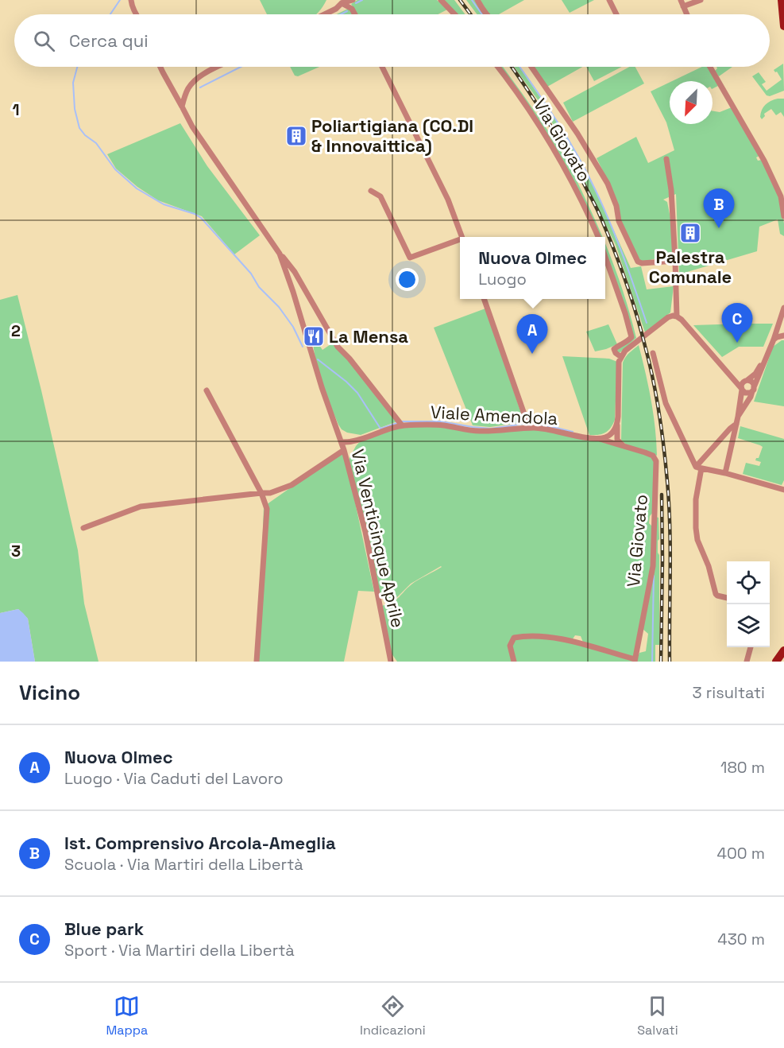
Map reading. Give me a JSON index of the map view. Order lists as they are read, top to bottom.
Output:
{
  "streets": {
    "street": ["Via Giovato", "Viale Amendola", "Via Venticinque Aprile"]
  },
  "crossings": [
    ["Via Giovato", "Viale Amendola"],
    ["Viale Amendola", "Via Venticinque Aprile"]
  ],
  "places": {
    "building": ["Poliartigiana (CO.DI & Innovaittica)", "Palestra Comunale"],
    "restaurant": ["La Mensa"]
  },
  "north": "bottom left",
  "page": {
    "search": "Cerca qui",
    "pins": ["B", "C", "A"],
    "popup": ["Nuova Olmec", "Luogo"],
    "heading": ["Vicino", "3 risultati"],
    "list": [
      {
        "mark": "A",
        "name": "Nuova Olmec",
        "note": "Luogo · Via Caduti del Lavoro",
        "value": "180 m"
      },
      {
        "mark": "B",
        "name": "Ist. Comprensivo Arcola-Ameglia",
        "note": "Scuola · Via Martiri della Libertà",
        "value": "400 m"
      },
      {
        "mark": "C",
        "name": "Blue park",
        "note": "Sport · Via Martiri della Libertà",
        "value": "430 m"
      }
    ],
    "nav": ["Mappa", "Indicazioni", "Salvati"]
  },
  "grid": {
    "rows": ["1", "2", "3"]
  }
}
